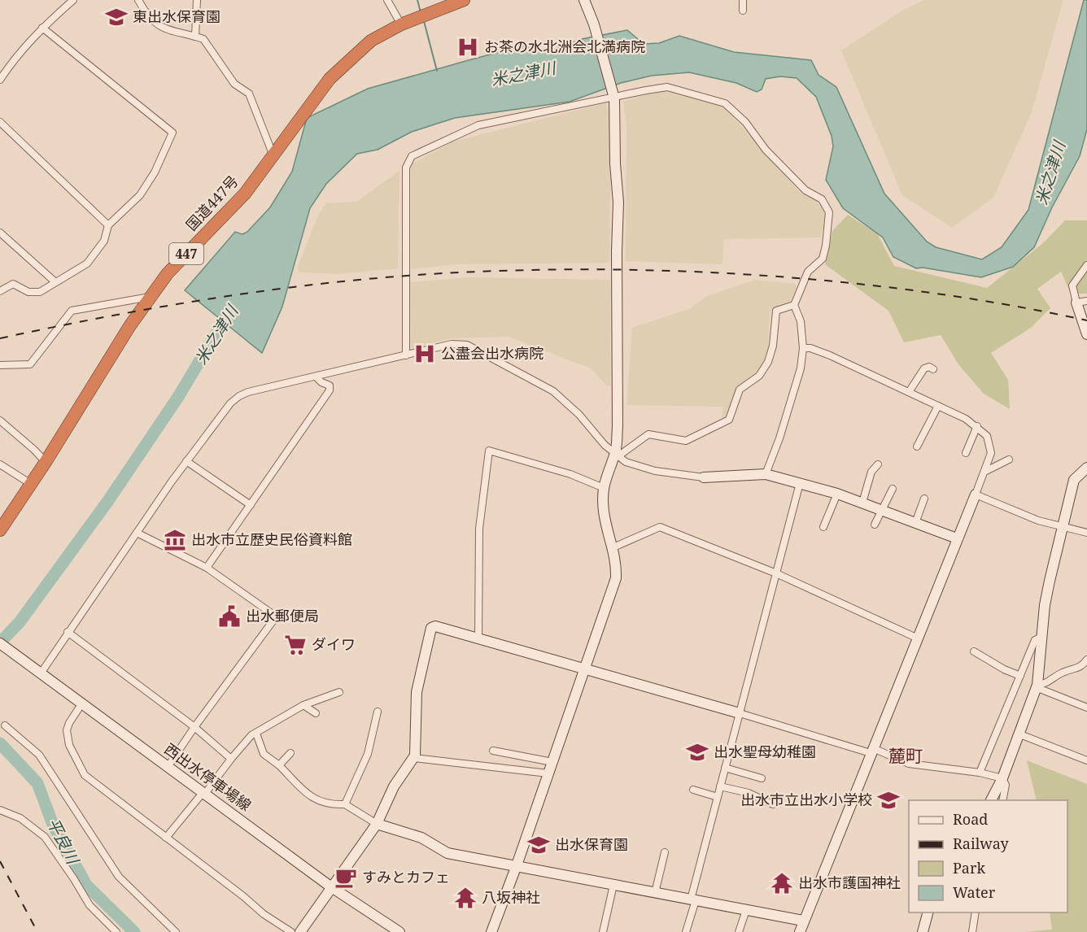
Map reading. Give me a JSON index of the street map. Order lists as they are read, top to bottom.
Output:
{
  "streets": {
    "highway": ["国道447号", "447"],
    "street": ["西出水停車場線"]
  },
  "districts": ["麓町"],
  "water": ["米之津川", "平良川"],
  "places": {
    "school or university": [
      "東出水保育園",
      "出水聖母幼稚園",
      "出水市立出水小学校",
      "出水保育園"
    ],
    "hospital": ["お茶の水北洲会北満病院", "公盡会出水病院"],
    "museum": ["出水市立歴史民俗資料館"],
    "public building": ["出水郵便局"],
    "supermarket": ["ダイワ"],
    "cafe": ["すみとカフェ"],
    "temple": ["出水市護国神社", "八坂神社"]
  },
  "legend": [
    "Road",
    "Railway",
    "Park",
    "Water"
  ]
}
